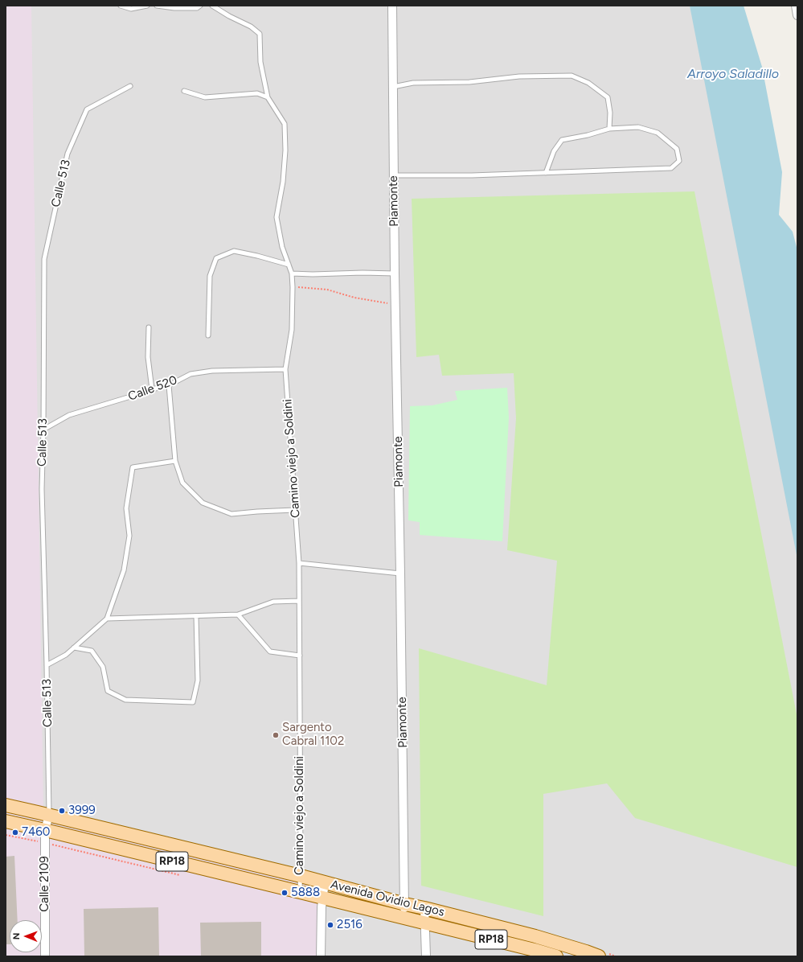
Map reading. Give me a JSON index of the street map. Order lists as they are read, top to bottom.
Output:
{
  "streets": {
    "main road": ["RP18", "Avenida Ovidio Lagos"],
    "street": ["Calle 513", "Piamonte", "Calle 2109"],
    "lane": ["Calle 520", "Camino viejo a Soldini"]
  },
  "crossings": [
    ["Calle 513", "Calle 520"],
    ["Calle 513", "Calle 2109"],
    ["Calle 513", "Avenida Ovidio Lagos"],
    ["Piamonte", "Avenida Ovidio Lagos"],
    ["Calle 520", "Camino viejo a Soldini"],
    ["Camino viejo a Soldini", "Avenida Ovidio Lagos"],
    ["Calle 2109", "Avenida Ovidio Lagos"]
  ],
  "water": ["Arroyo Saladillo"],
  "places": [
    "Sargento Cabral 1102",
    "3999",
    "7460",
    "5888",
    "2516"
  ],
  "north": "left"
}
